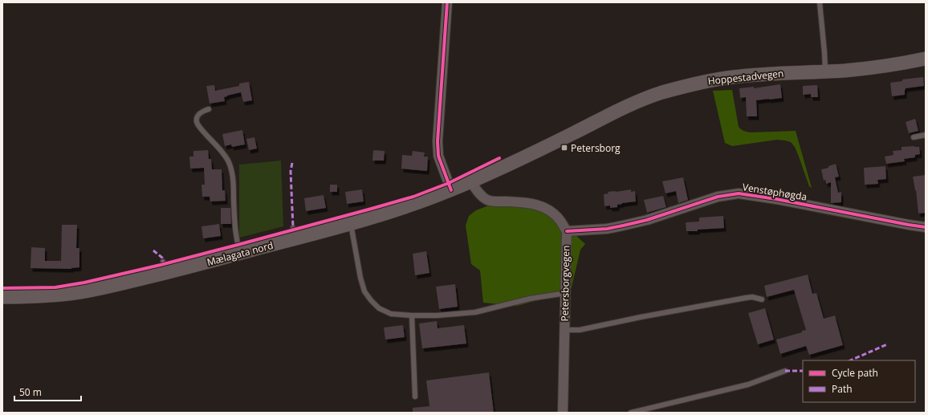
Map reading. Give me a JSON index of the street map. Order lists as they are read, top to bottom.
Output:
{
  "streets": {
    "main road": ["Hoppestadvegen", "Mælagata nord"],
    "street": ["Venstøphøgda", "Petersborgvegen"]
  },
  "crossings": [
    ["Hoppestadvegen", "Mælagata nord"],
    ["Hoppestadvegen", "Petersborgvegen"],
    ["Venstøphøgda", "Petersborgvegen"],
    ["Mælagata nord", "Petersborgvegen"]
  ],
  "places": {
    "transit": ["Petersborg"]
  },
  "legend": ["Cycle path", "Path"],
  "scale_bar": "50 m"
}
